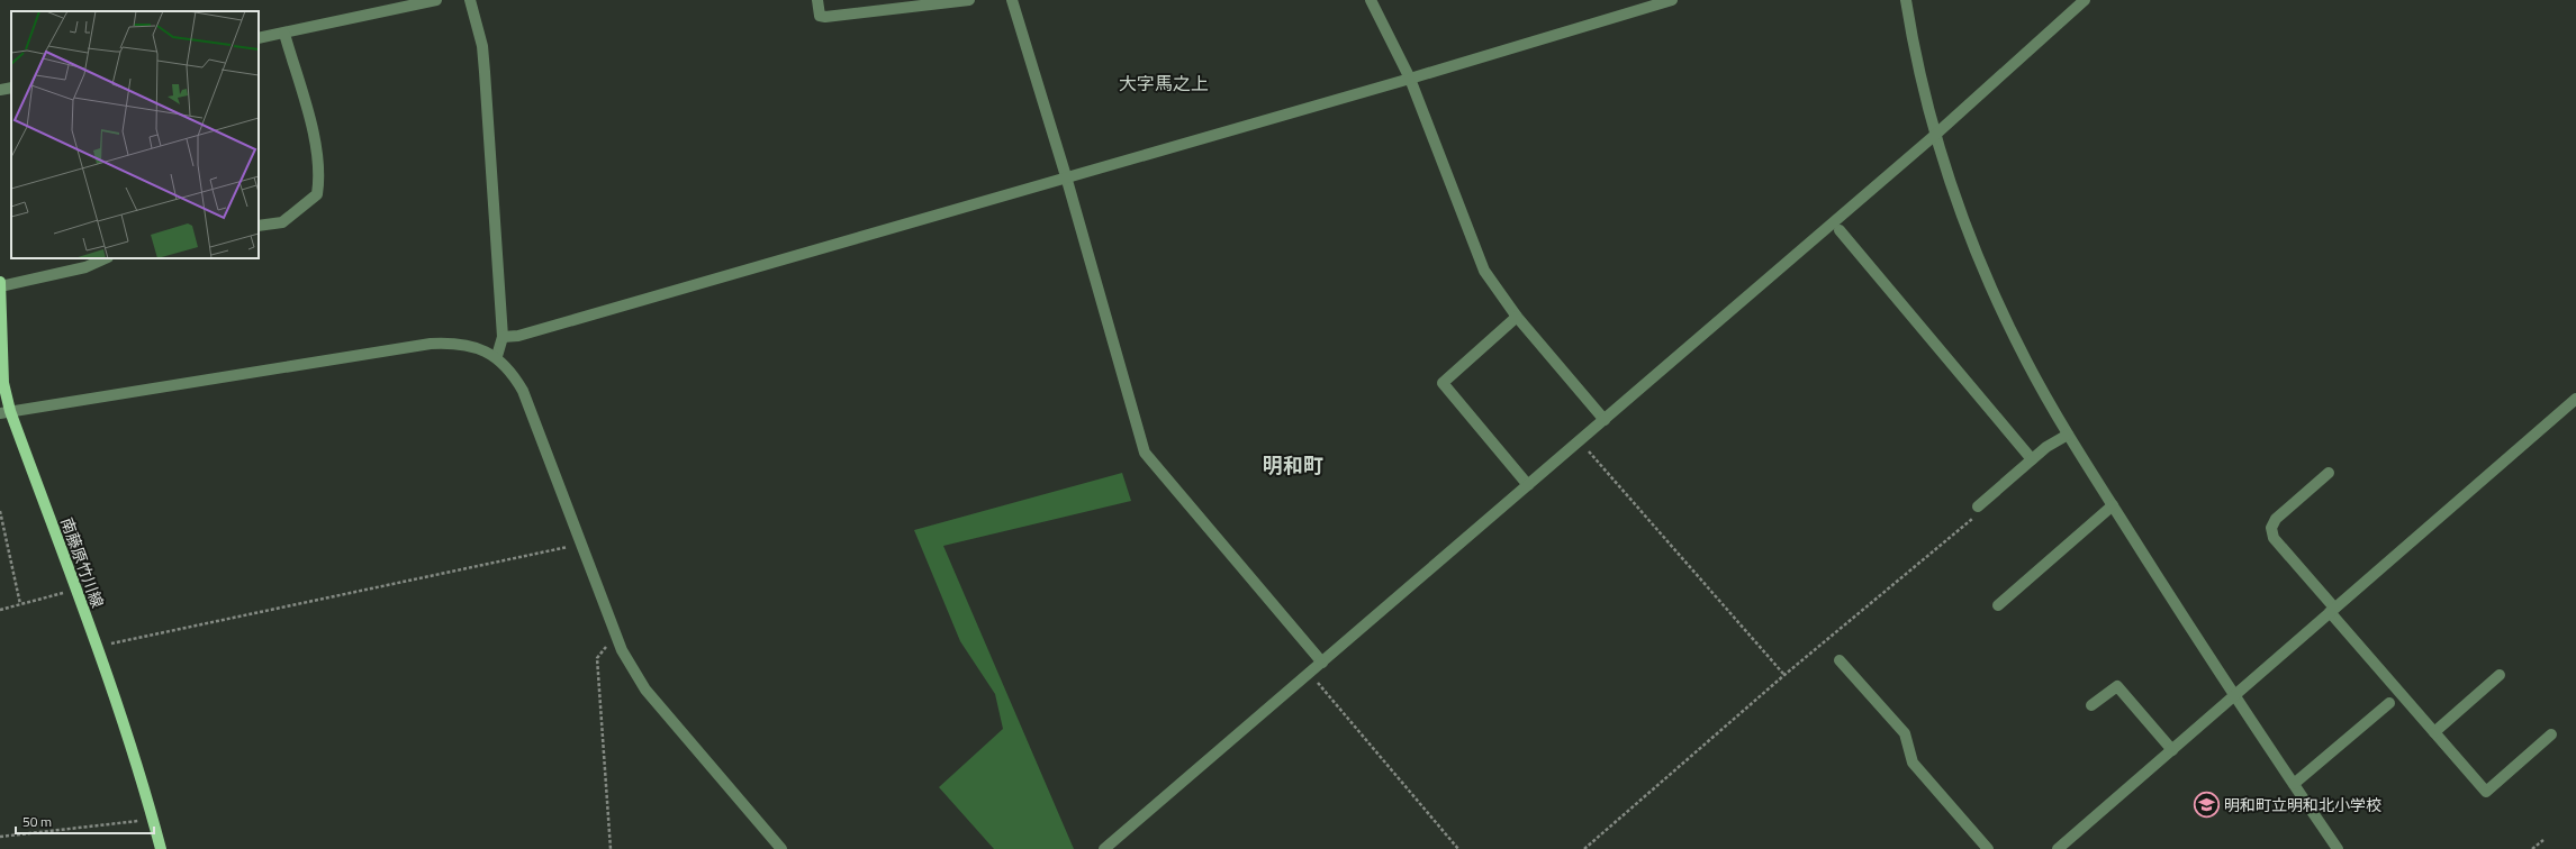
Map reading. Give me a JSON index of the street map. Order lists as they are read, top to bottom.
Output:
{
  "streets": {
    "main road": ["南藤原竹川線"]
  },
  "districts": ["大字馬之上", "明和町"],
  "places": {
    "school or university": ["明和町立明和北小学校"]
  },
  "scale_bar": "50 m"
}
